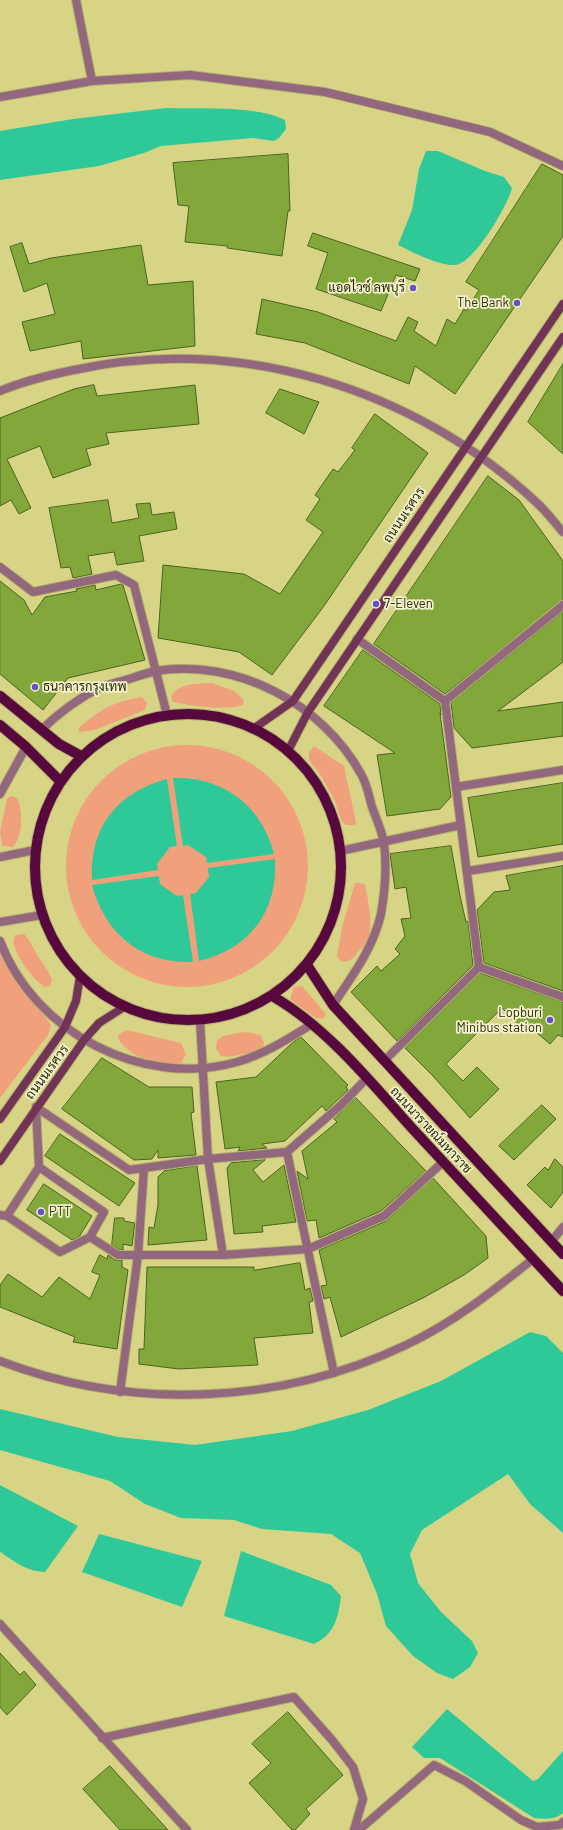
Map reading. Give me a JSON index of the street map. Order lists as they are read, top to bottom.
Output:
{
  "streets": {
    "main road": ["ถนนนเรศวร", "ถนนนารายณ์มหาราช"]
  },
  "places": [
    "แอดไวซ์ ลพบุรี",
    "The Bank",
    "7-Eleven",
    "ธนาคารกรุงเทพ",
    "Lopburi Minibus station",
    "PTT"
  ]
}
